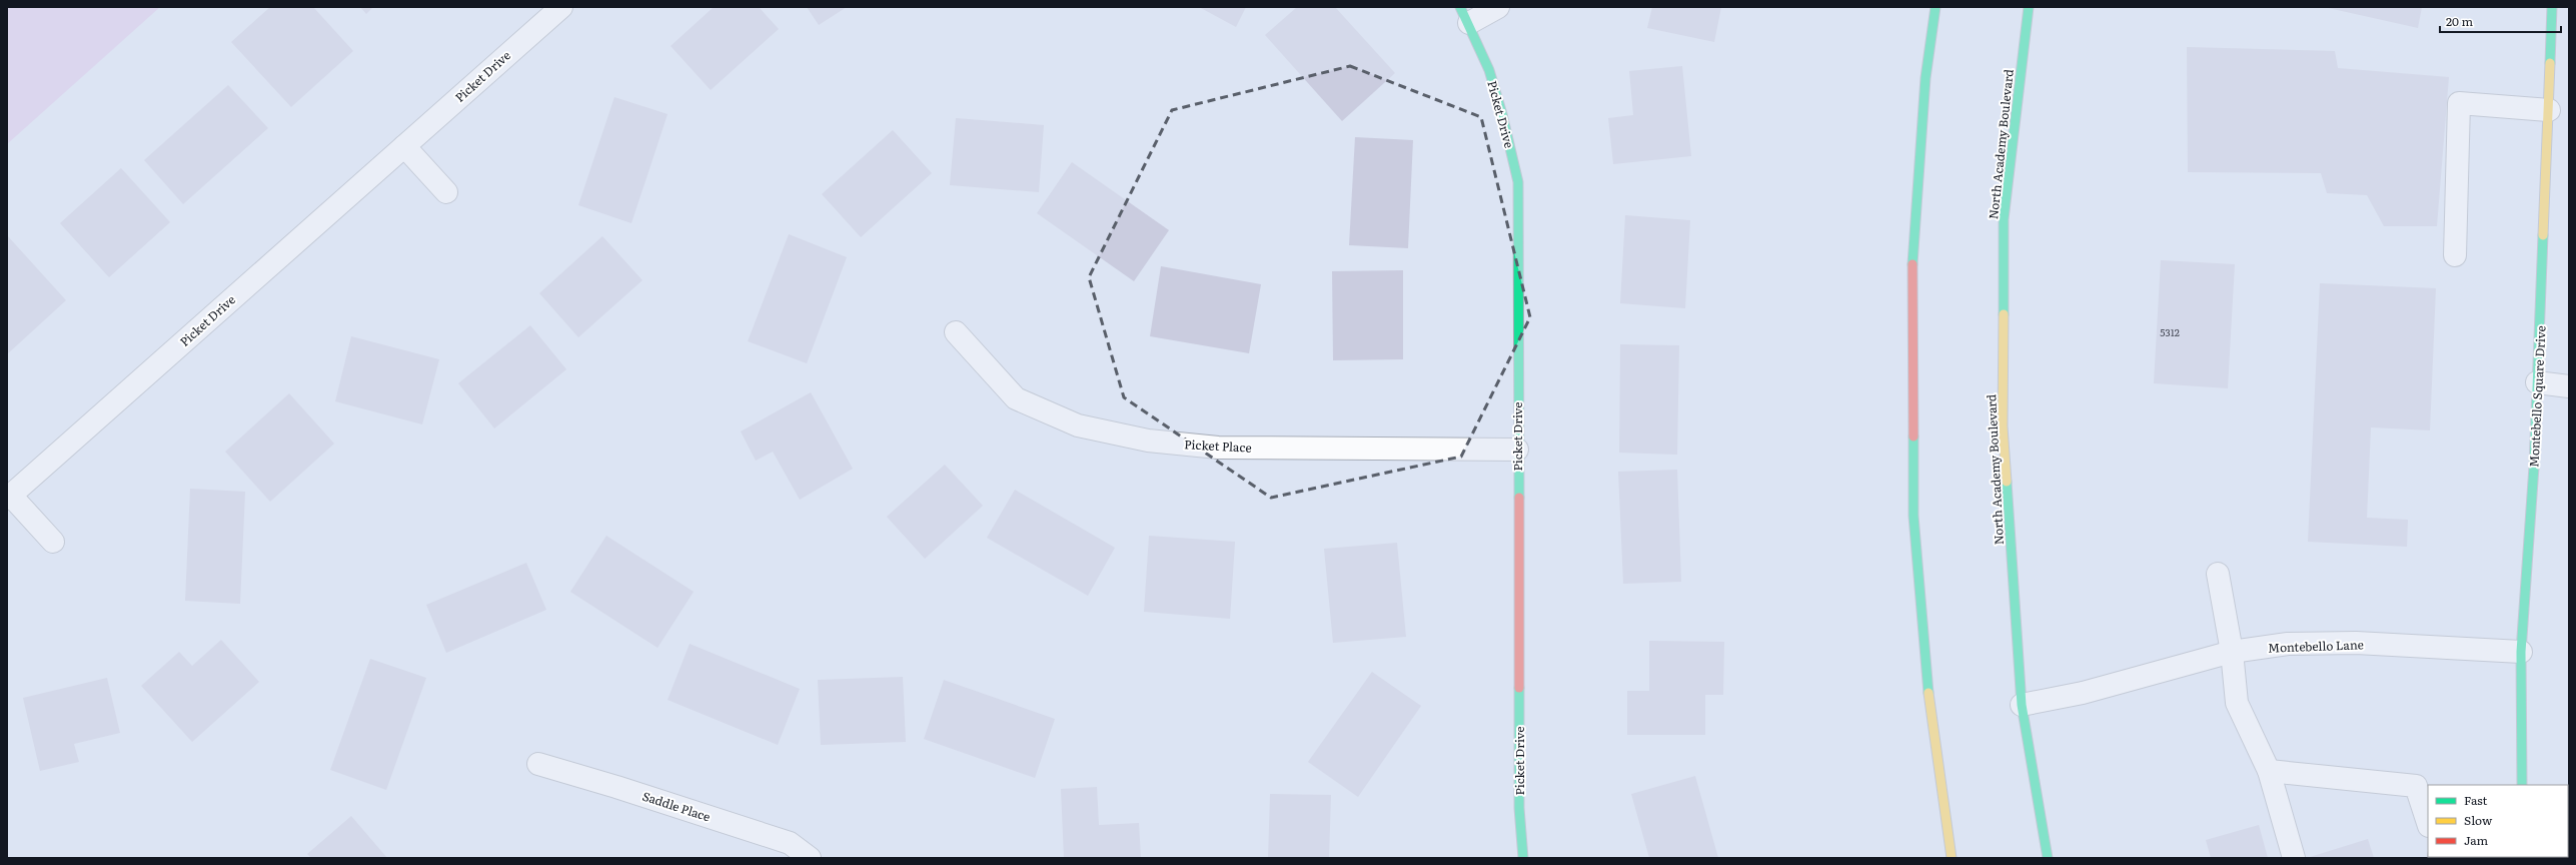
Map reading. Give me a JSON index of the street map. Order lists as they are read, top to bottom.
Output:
{
  "streets": {
    "main road": ["Picket Drive", "North Academy Boulevard", "Montebello Square Drive"],
    "street": ["Picket Place", "Montebello Lane", "Saddle Place"]
  },
  "crossings": [
    ["Picket Drive", "Picket Place"],
    ["North Academy Boulevard", "Montebello Lane"],
    ["Montebello Square Drive", "Montebello Lane"]
  ],
  "house_numbers": ["5312"],
  "legend": ["Fast", "Slow", "Jam"],
  "scale_bar": "20 m"
}
